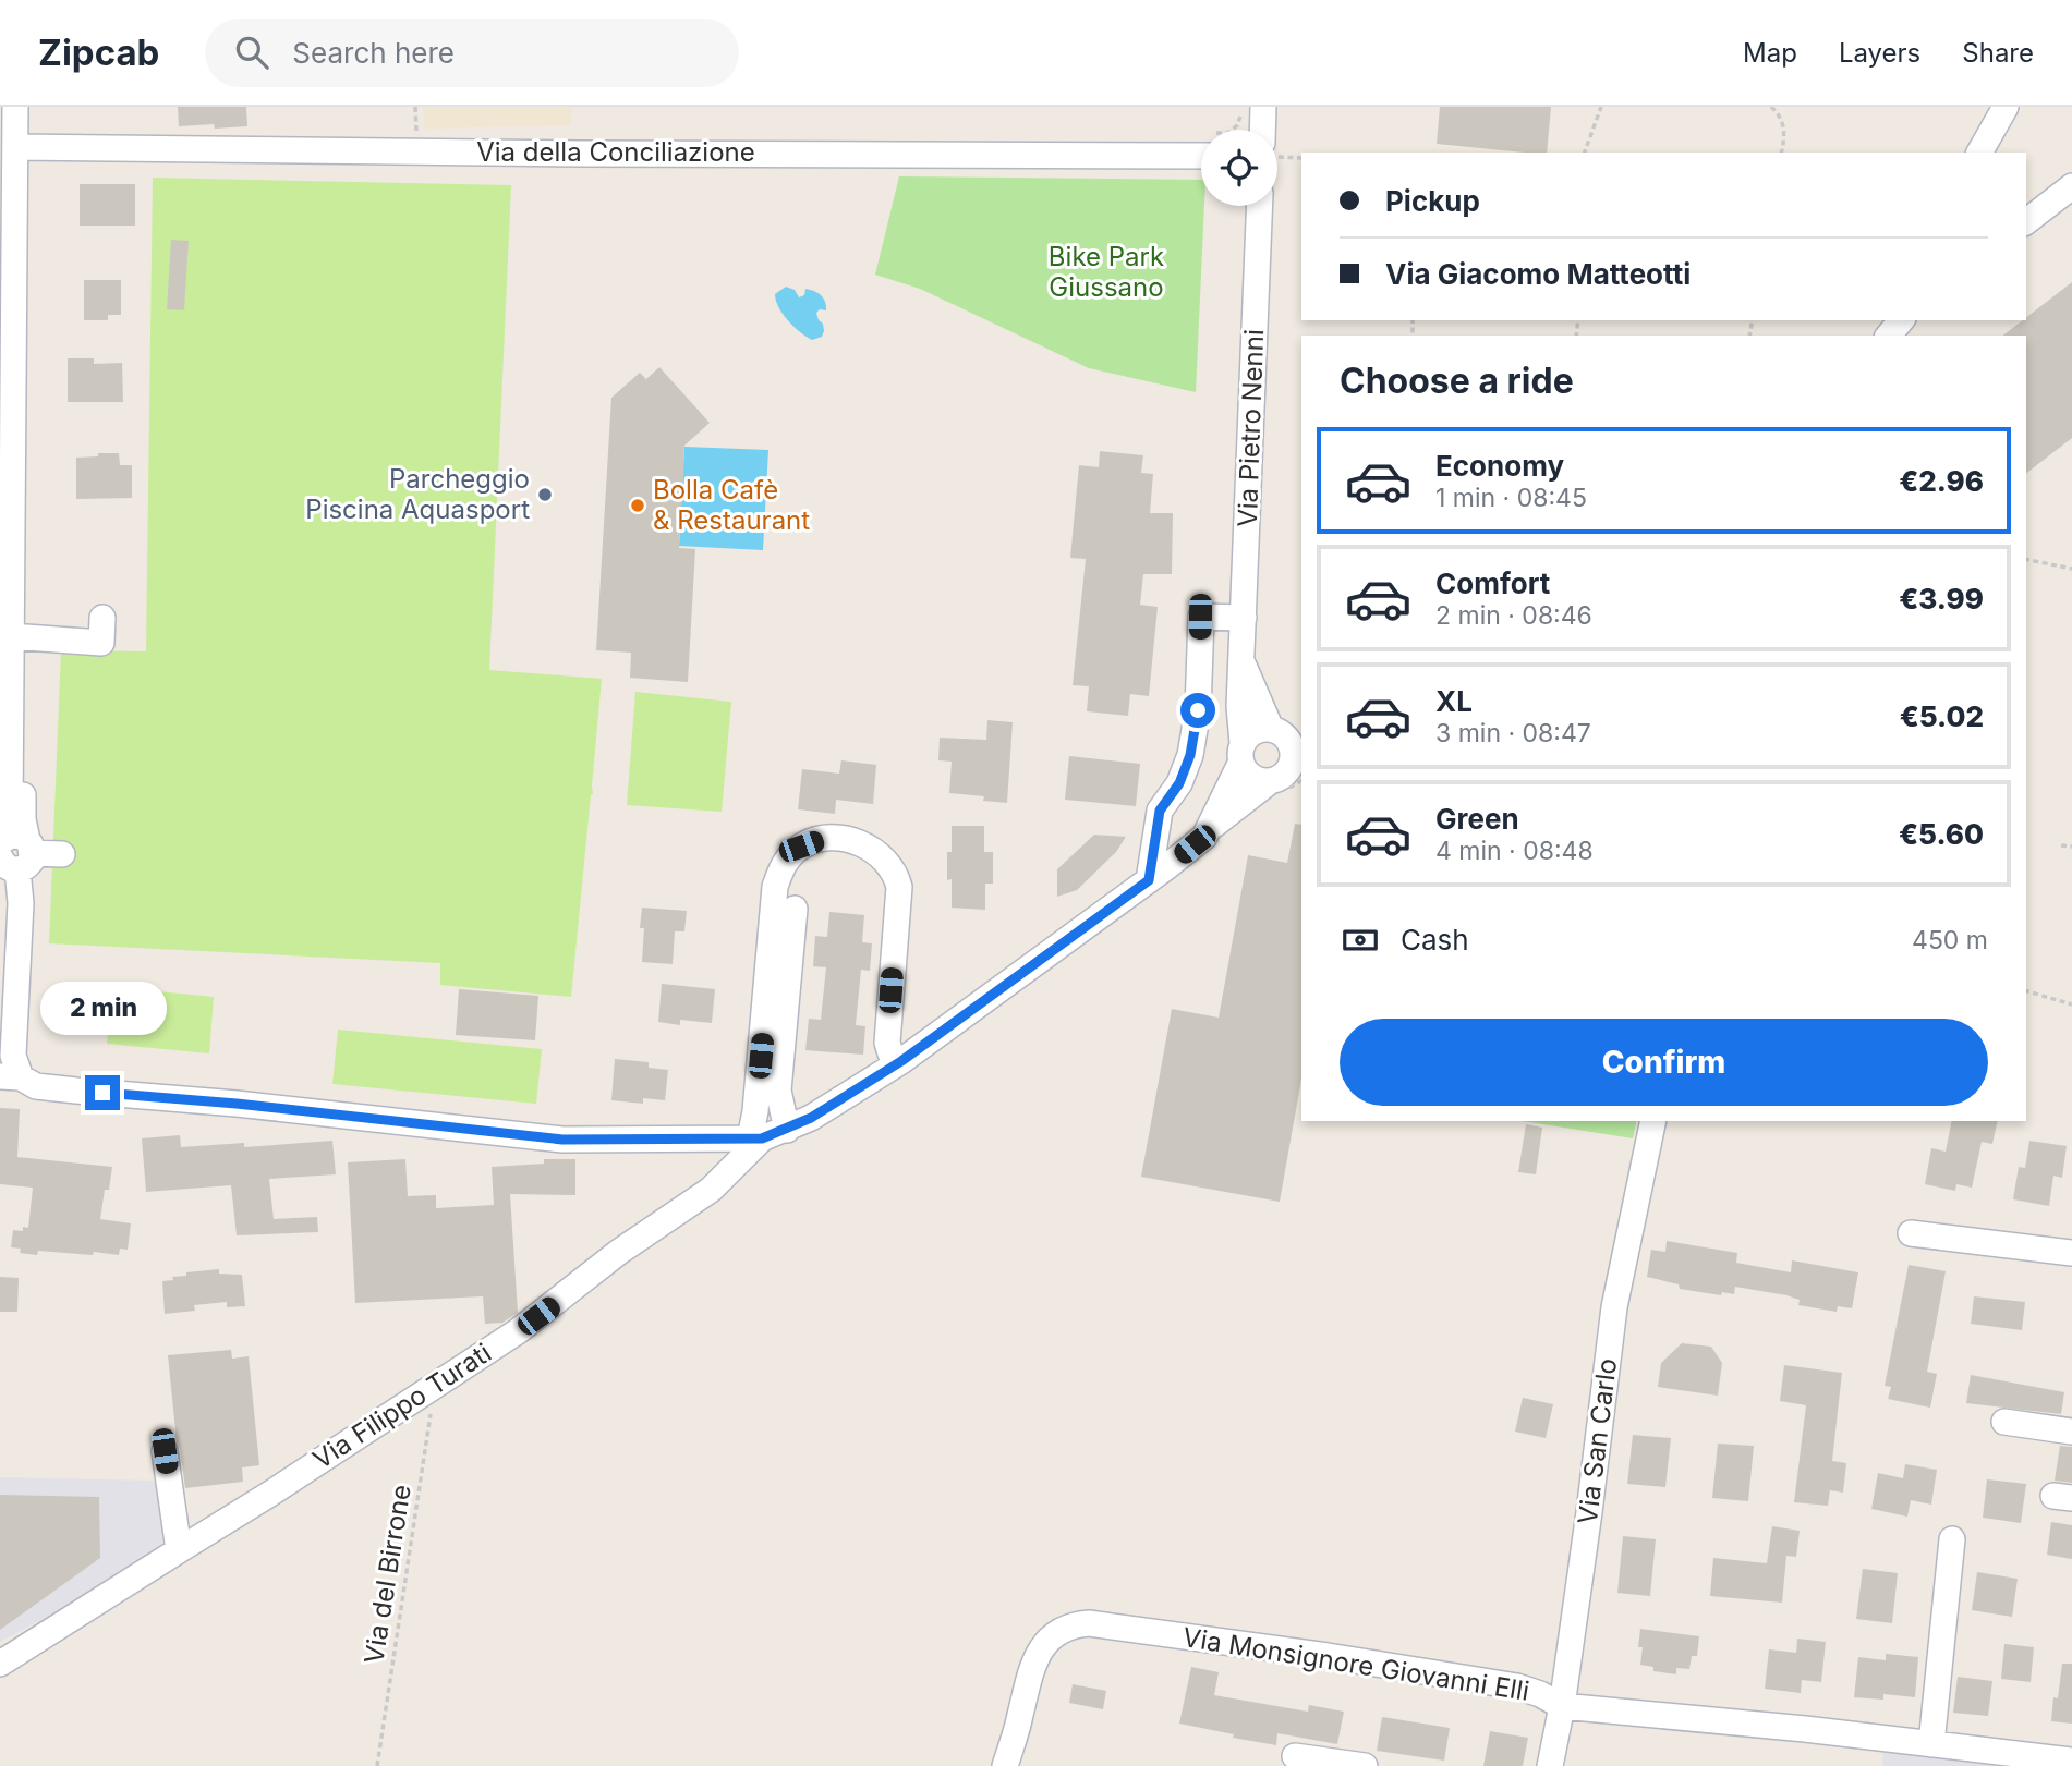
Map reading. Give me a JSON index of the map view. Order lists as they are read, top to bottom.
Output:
{
  "streets": {
    "street": [
      "Via della Conciliazione",
      "Via Pietro Nenni",
      "Via Filippo Turati",
      "Via San Carlo",
      "Via Monsignore Giovanni Elli"
    ],
    "path": ["Via del Birrone"]
  },
  "crossings": [
    ["Via Filippo Turati", "Via del Birrone"],
    ["Via San Carlo", "Via Monsignore Giovanni Elli"]
  ],
  "parks": ["Bike Park Giussano"],
  "places": ["Parcheggio Piscina Aquasport", "Bolla Cafè & Restaurant"],
  "page": {
    "header": "Zipcab",
    "search": "Search here",
    "nav": ["Map", "Layers", "Share"],
    "banner": ["Pickup", "Via Giacomo Matteotti"],
    "heading": "Choose a ride",
    "list": [
      {
        "name": "Economy",
        "note": "1 min · 08:45",
        "value": "€2.96"
      },
      {
        "name": "Comfort",
        "note": "2 min · 08:46",
        "value": "€3.99"
      },
      {
        "name": "XL",
        "note": "3 min · 08:47",
        "value": "€5.02"
      },
      {
        "name": "Green",
        "note": "4 min · 08:48",
        "value": "€5.60"
      }
    ],
    "pay": ["Cash", "450 m"],
    "bubble": "2 min",
    "buttons": "Confirm"
  }
}
